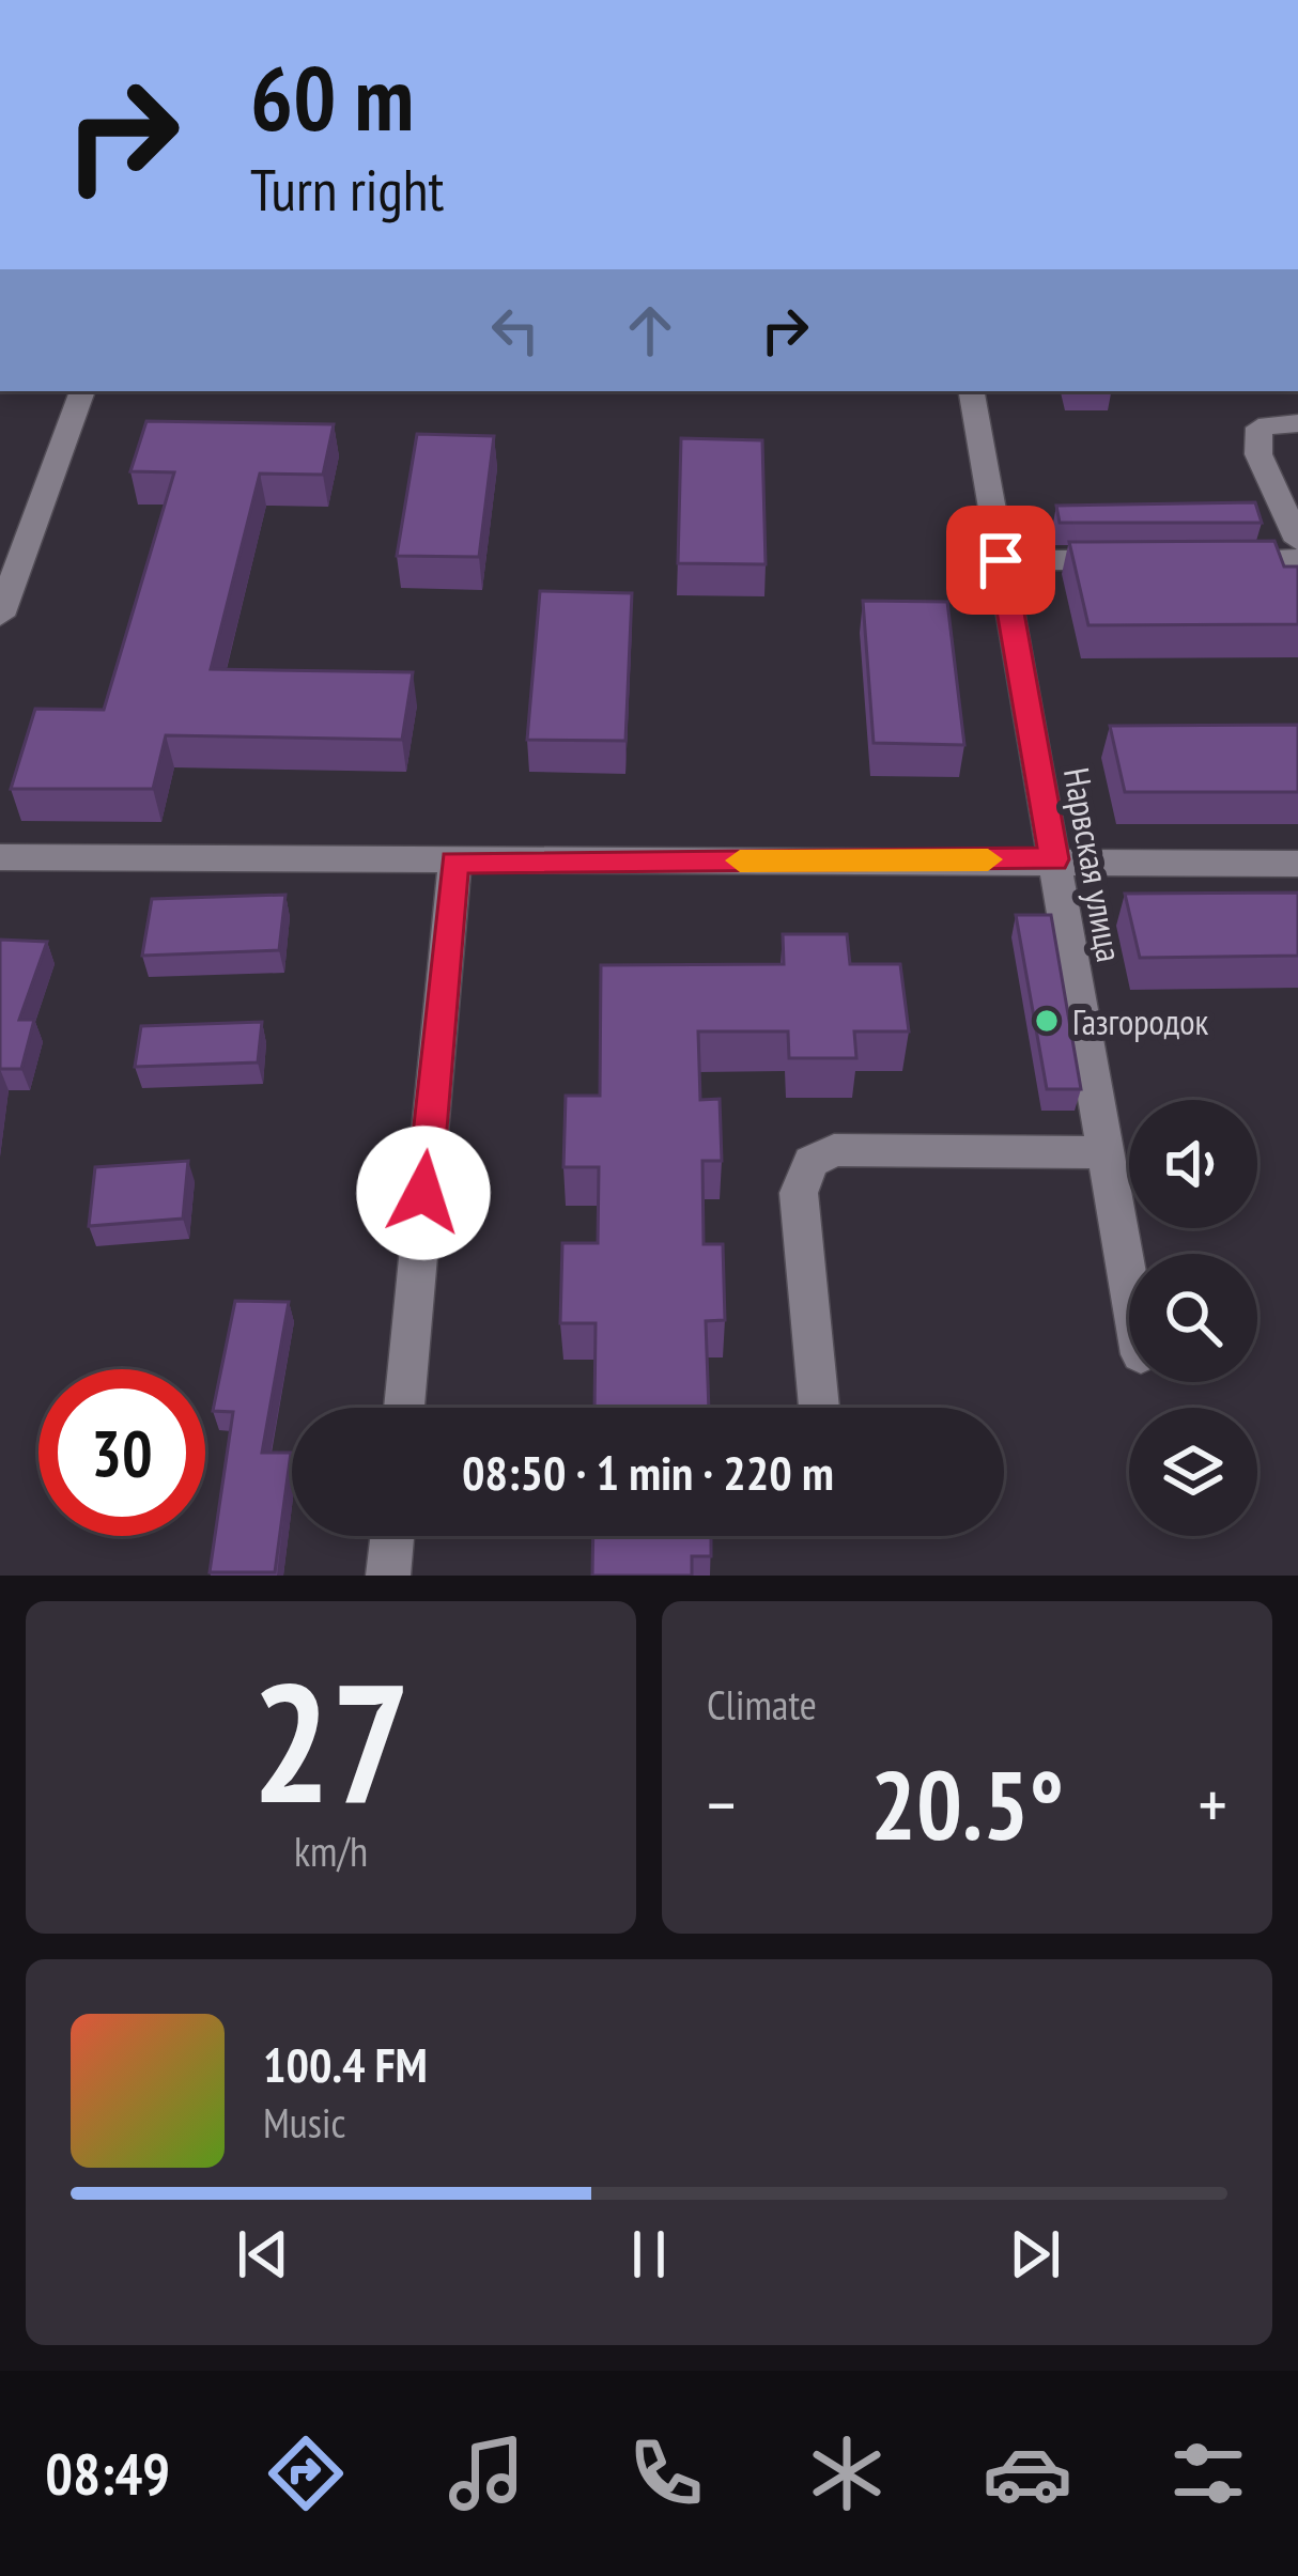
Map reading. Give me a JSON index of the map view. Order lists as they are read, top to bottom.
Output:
{
  "streets": {
    "street": ["Нарвская улица"]
  },
  "places": ["Газгородок"],
  "page": {
    "turn": ["60 m", "Turn right"],
    "limit": "30",
    "trip": "08:50 · 1 min · 220 m",
    "tile": [
      ["27", "km/h"],
      "Climate"
    ],
    "heat": ["−", "20.5°", "+"],
    "song": ["100.4 FM", "Music"],
    "tabs": "08:49"
  }
}
